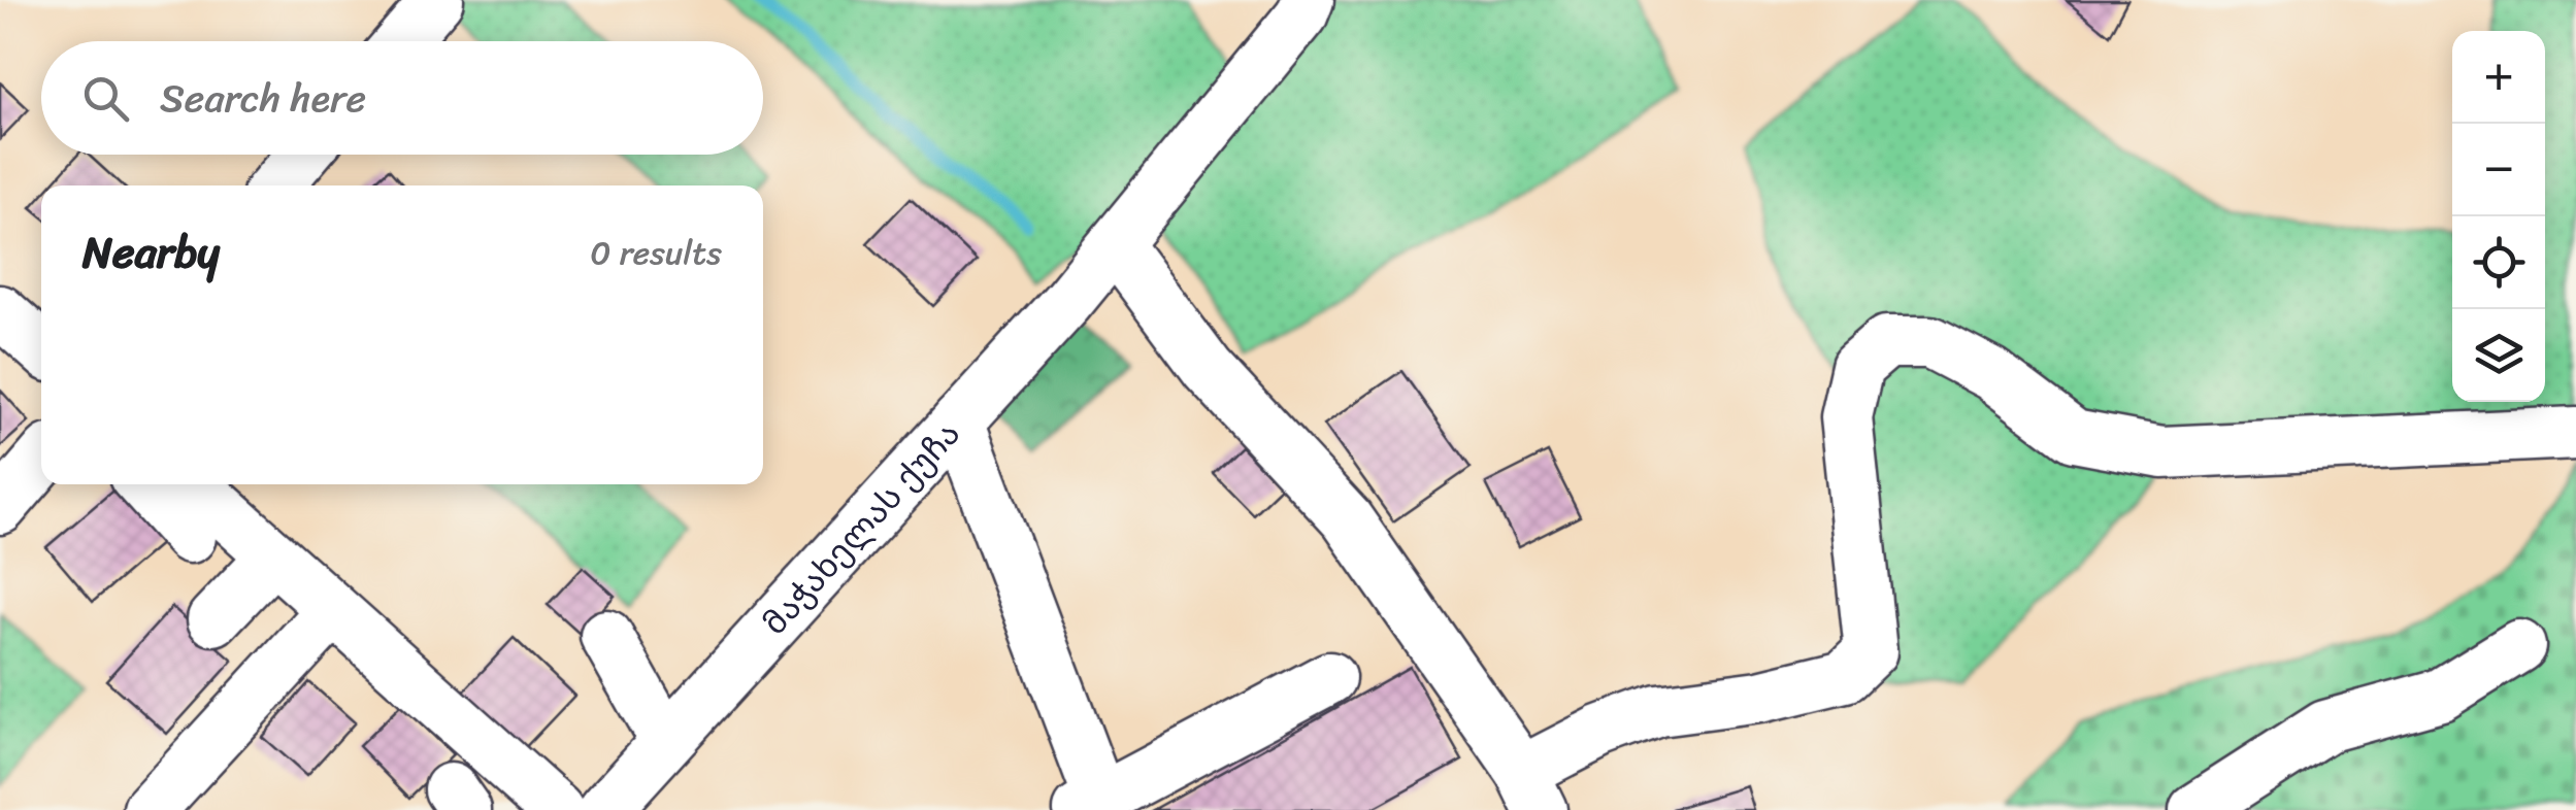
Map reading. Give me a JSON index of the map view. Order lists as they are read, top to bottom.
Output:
{
  "streets": {
    "street": ["მაჭახელას ქუჩა"]
  },
  "page": {
    "map_buttons": ["+", "−"],
    "search": "Search here",
    "heading": ["Nearby", "0 results"]
  }
}
